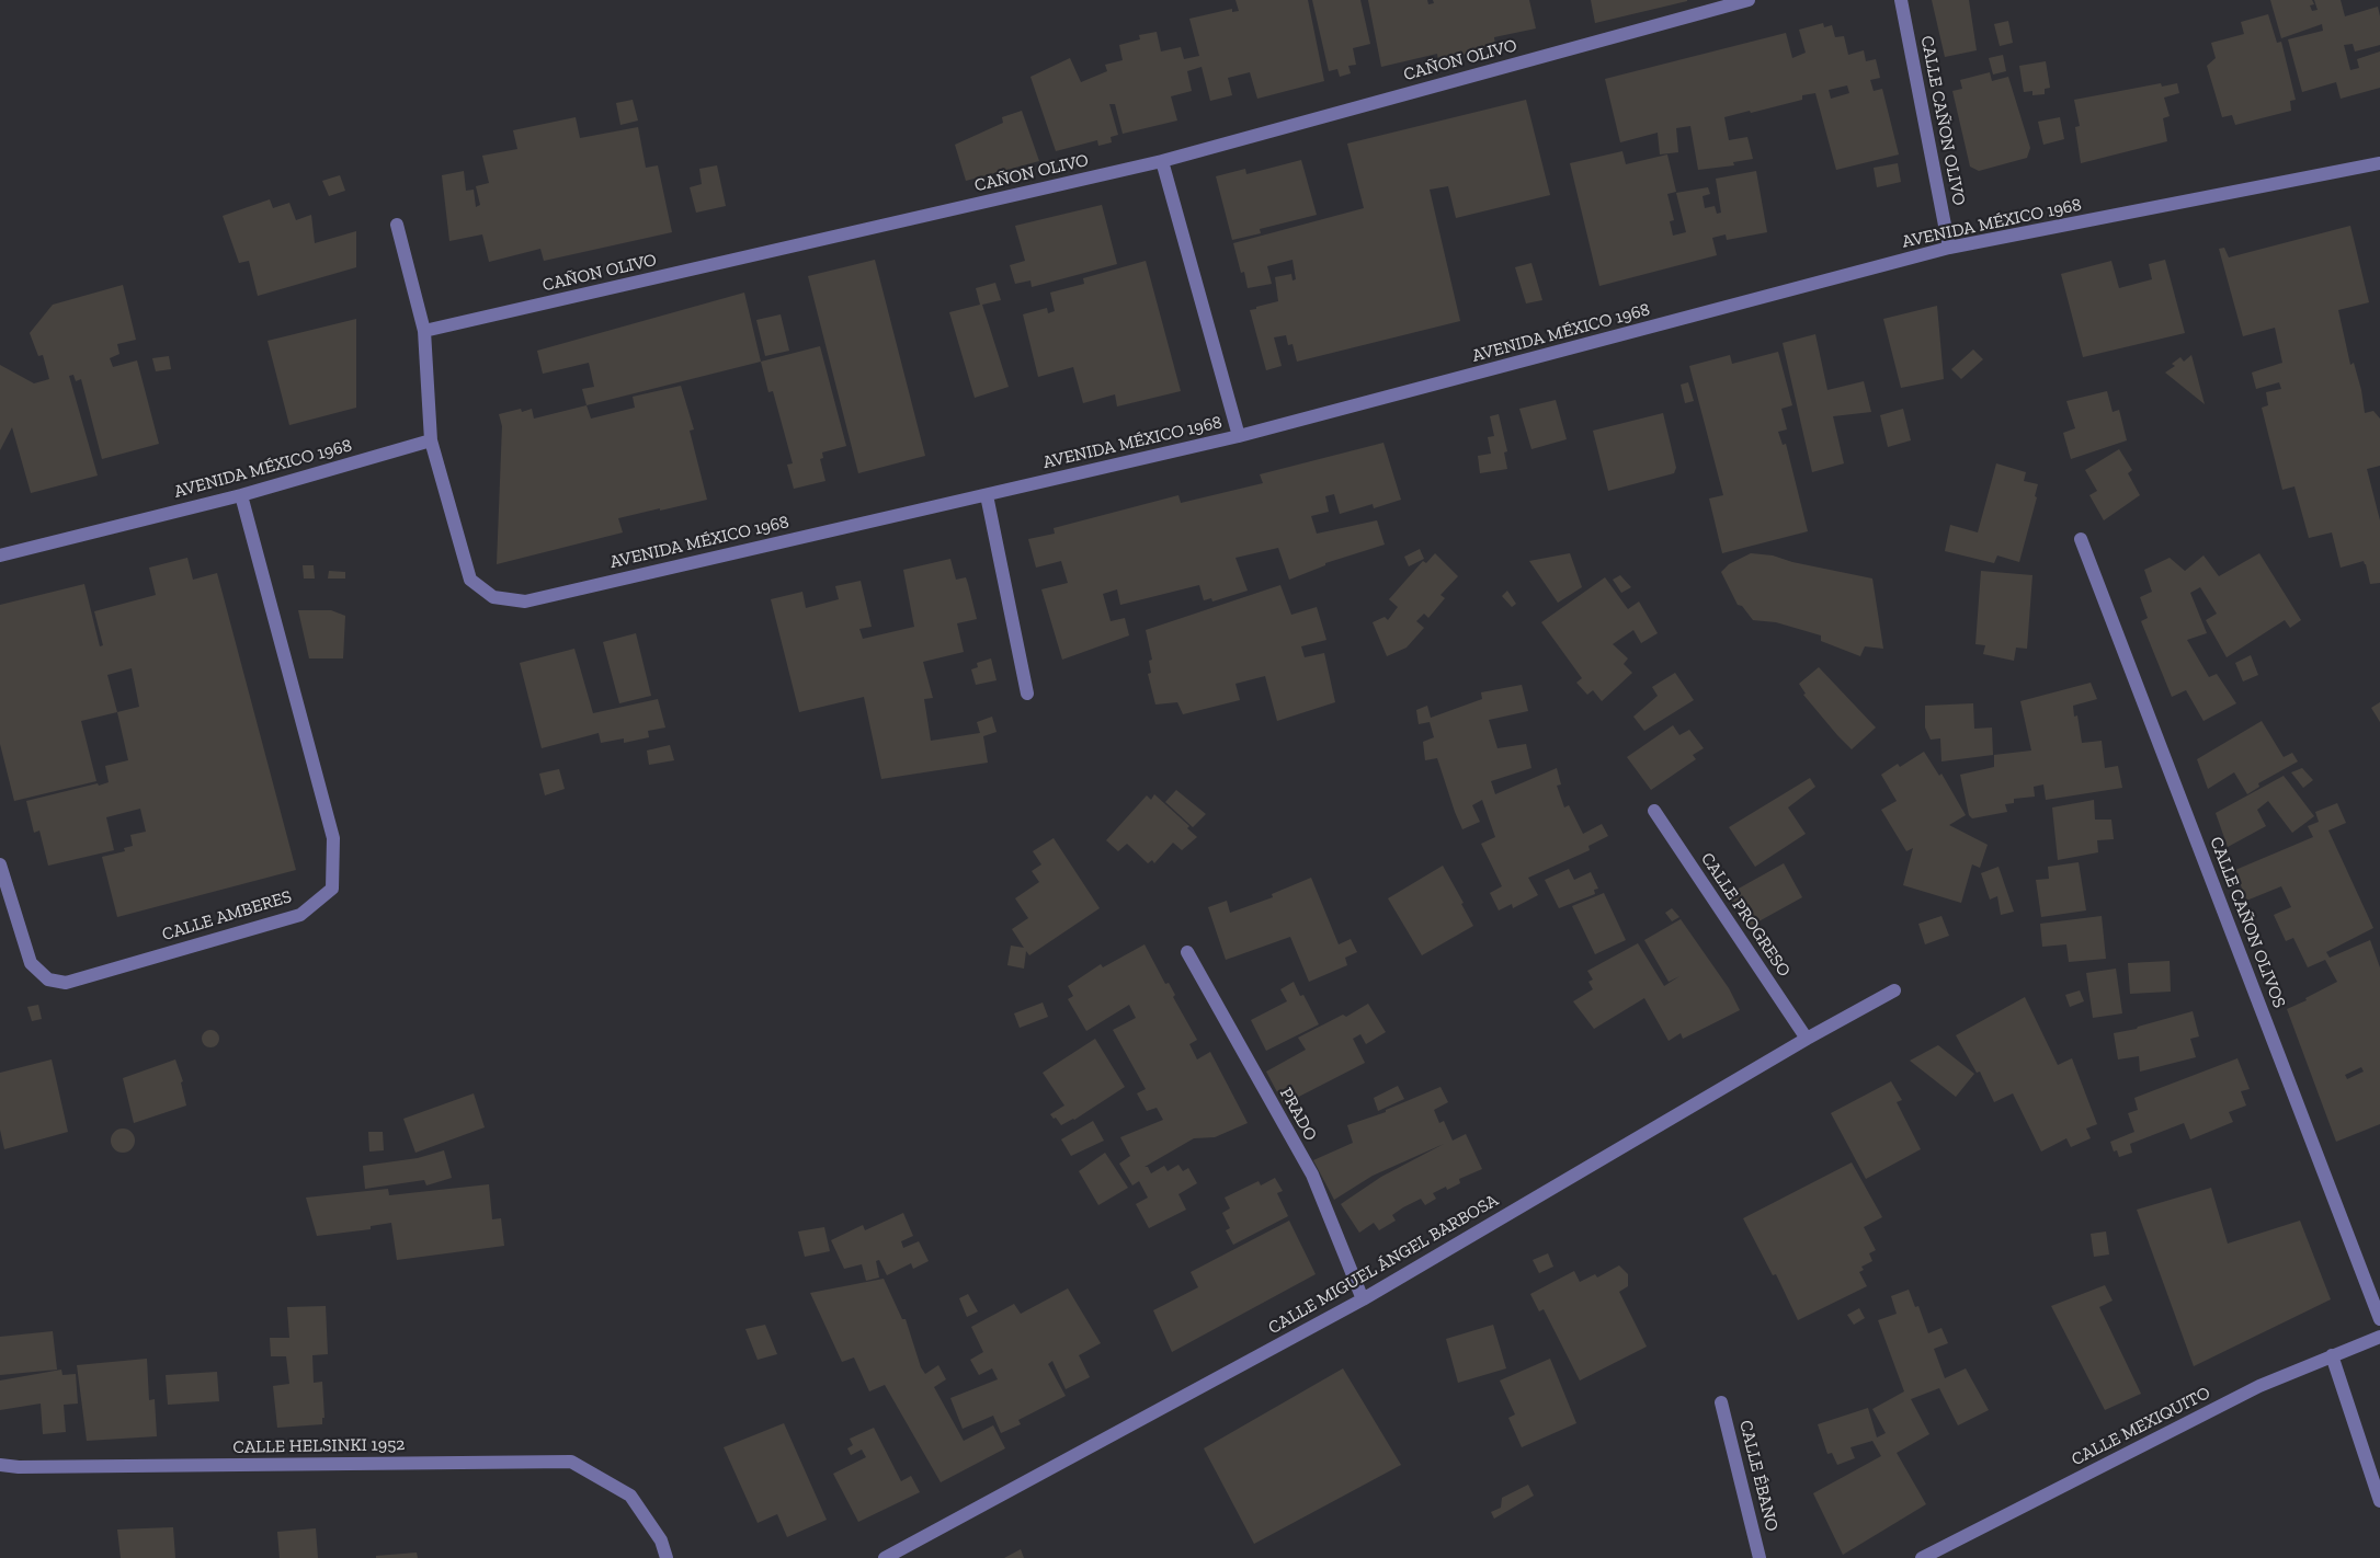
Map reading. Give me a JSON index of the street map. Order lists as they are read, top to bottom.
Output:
{
  "streets": {
    "street": [
      "CAÑON OLIVO",
      "CALLE CAÑON OLIVO",
      "AVENIDA MÉXICO 1968",
      "CALLE PROGRESO",
      "CALLE AMBERES",
      "CALLE CAÑON OLIVOS",
      "PRADO",
      "CALLE MIGUEL ÁNGEL BARBOSA",
      "CALLE MEXIQUITO",
      "CALLE HELSINKI 1952",
      "CALLE ÉBANO"
    ]
  },
  "crossings": [
    ["CALLE CAÑON OLIVO", "AVENIDA MÉXICO 1968"],
    ["AVENIDA MÉXICO 1968", "CALLE AMBERES"],
    ["CALLE PROGRESO", "CALLE MIGUEL ÁNGEL BARBOSA"],
    ["PRADO", "CALLE MIGUEL ÁNGEL BARBOSA"]
  ]
}
